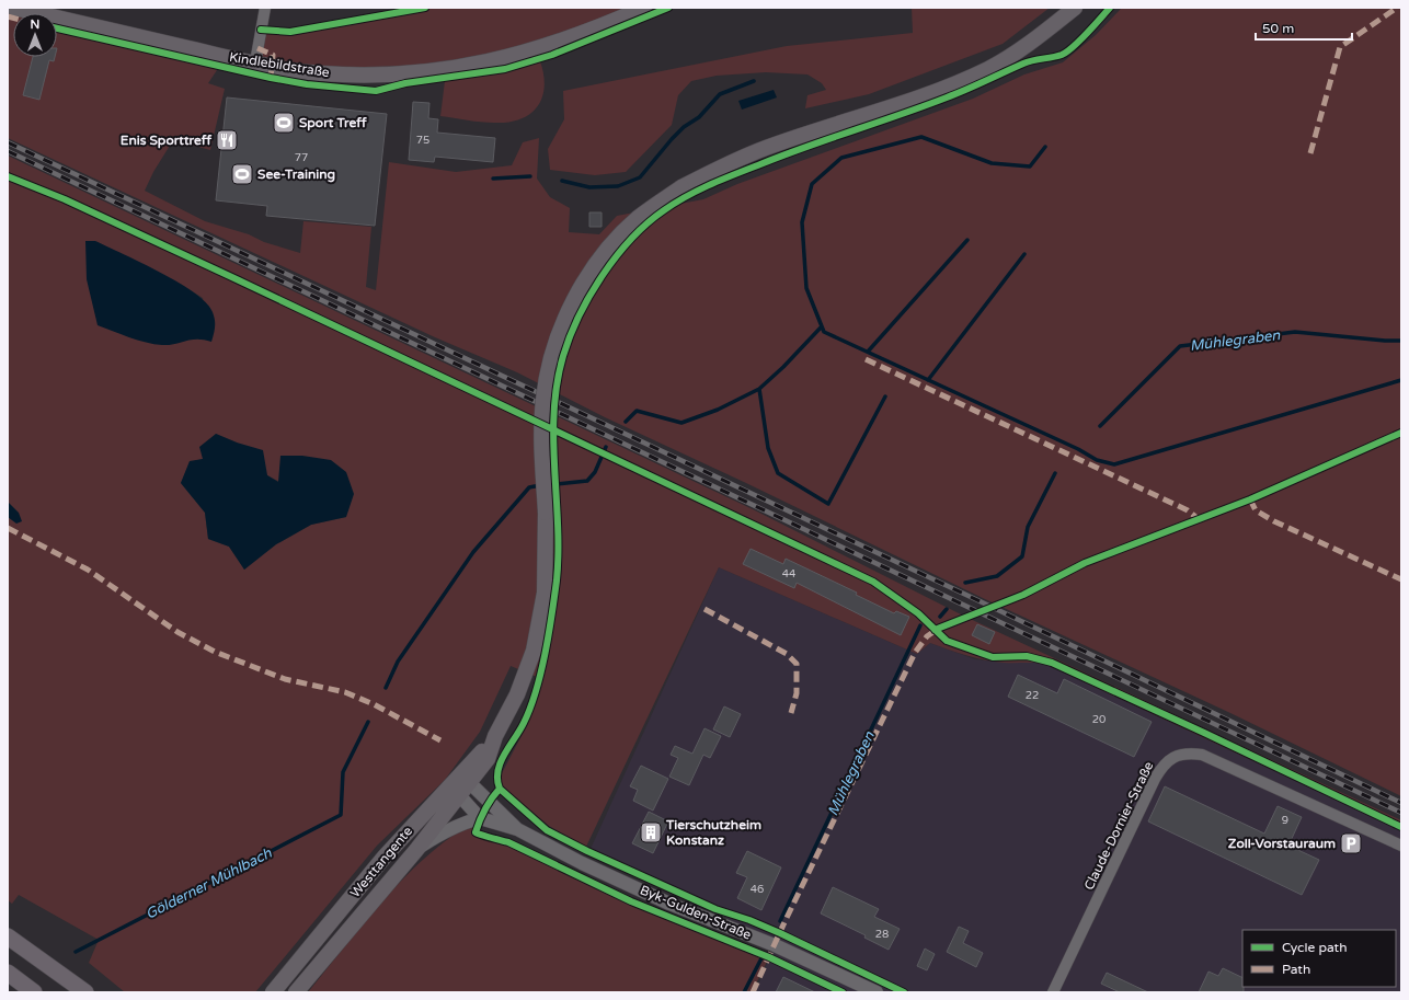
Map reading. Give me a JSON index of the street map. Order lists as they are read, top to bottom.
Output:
{
  "streets": {
    "main road": ["Kindlebildstraße", "Westtangente"],
    "street": ["Claude-Dornier-Straße", "Byk-Gulden-Straße"]
  },
  "crossings": [
    ["Westtangente", "Byk-Gulden-Straße"]
  ],
  "water": ["Mühlegraben", "Gölderner Mühlbach"],
  "places": {
    "sports": ["Sport Treff", "See-Training"],
    "restaurant": ["Enis Sporttreff"],
    "building": ["Tierschutzheim Konstanz"],
    "parking": ["Zoll-Vorstauraum"]
  },
  "house_numbers": [
    "75",
    "77",
    "44",
    "22",
    "20",
    "9",
    "46",
    "28"
  ],
  "legend": ["Cycle path", "Path"],
  "scale_bar": "50 m",
  "north": "top"
}
